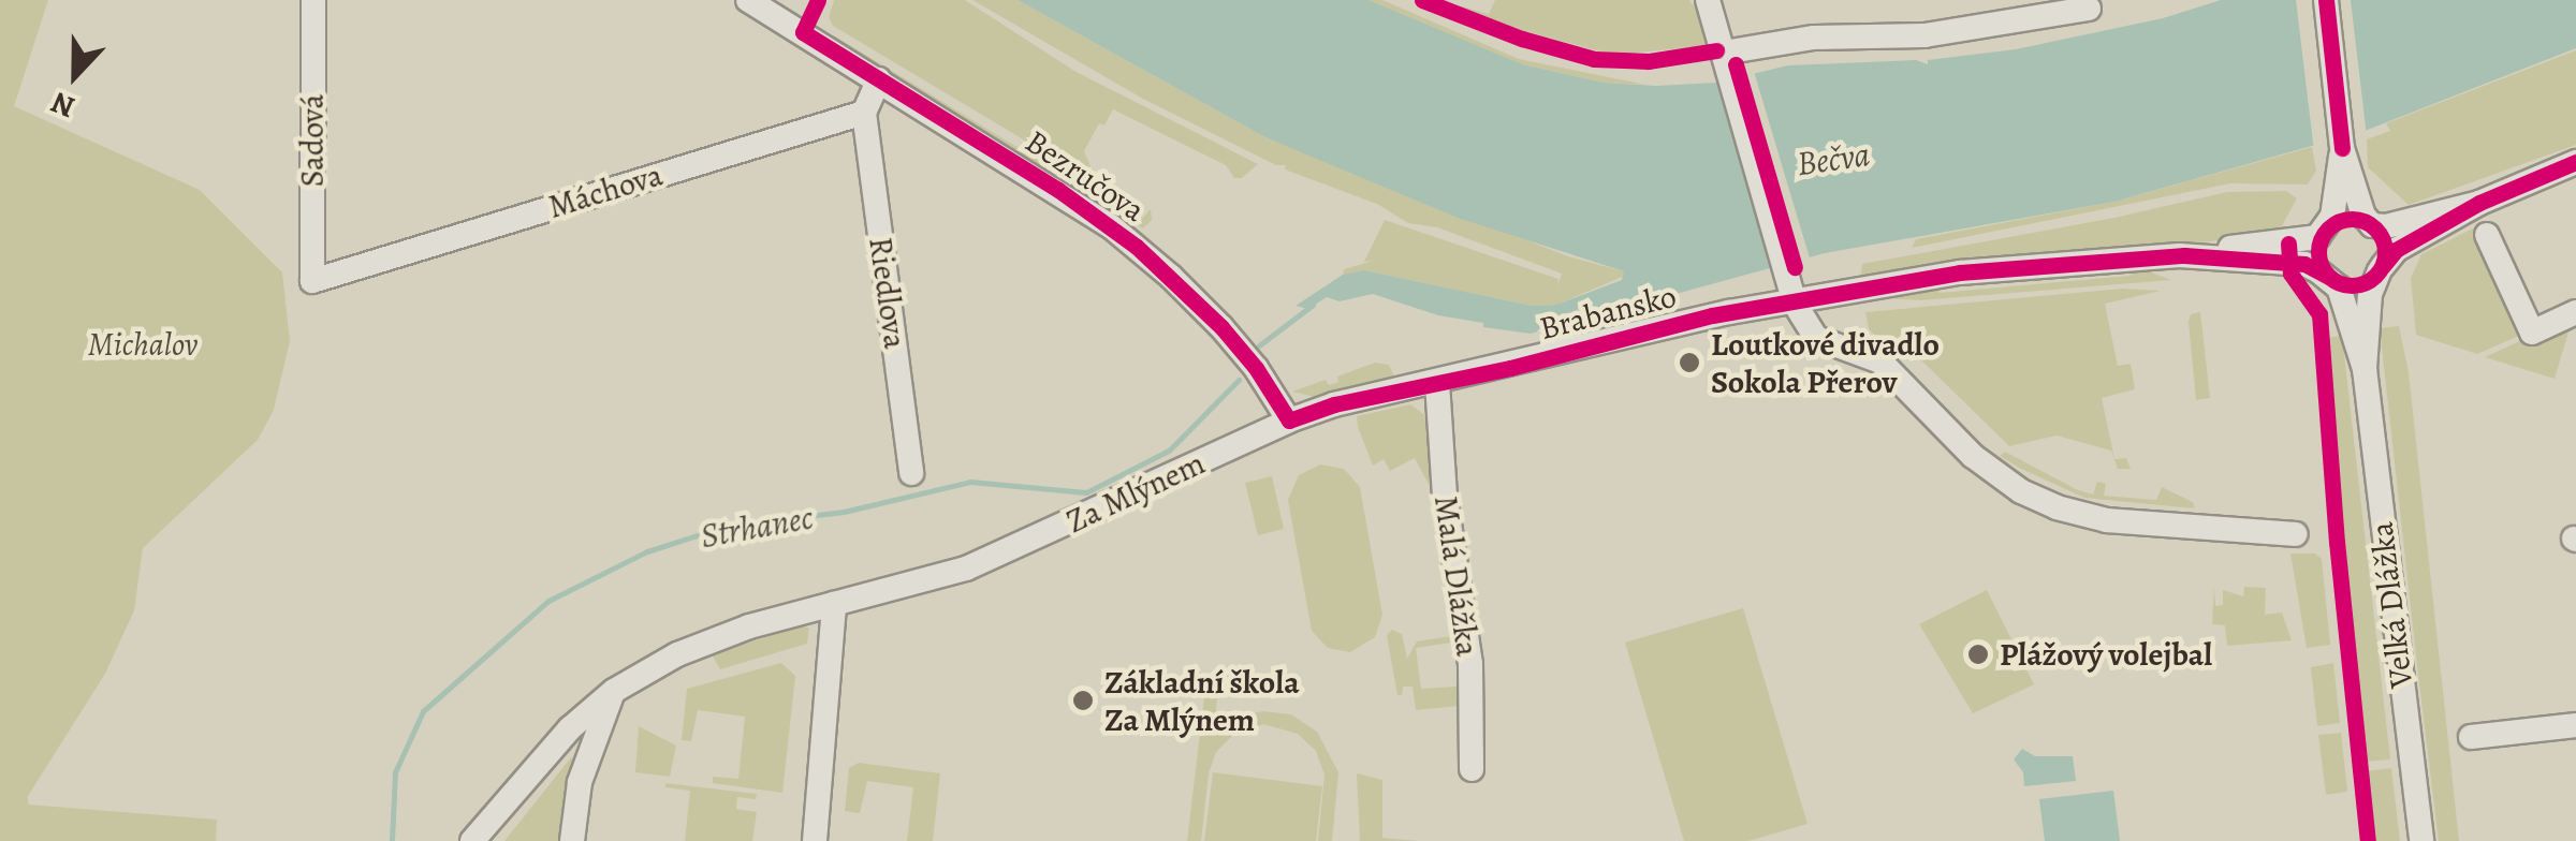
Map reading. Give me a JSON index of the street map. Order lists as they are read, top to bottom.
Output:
{
  "streets": {
    "street": [
      "Sadová",
      "Bezručova",
      "Máchova",
      "Riedlova",
      "Brabansko",
      "Za Mlýnem",
      "Malá Dlážka",
      "Velká Dlážka"
    ]
  },
  "crossings": [
    ["Sadová", "Máchova"],
    ["Bezručova", "Za Mlýnem"],
    ["Máchova", "Riedlova"],
    ["Brabansko", "Za Mlýnem"],
    ["Brabansko", "Malá Dlážka"],
    ["Za Mlýnem", "Malá Dlážka"]
  ],
  "water": ["Bečva", "Strhanec"],
  "parks": ["Michalov"],
  "places": ["Loutkové divadlo Sokola Přerov", "Plážový volejbal", "Základní škola Za Mlýnem"],
  "north": "bottom"
}
